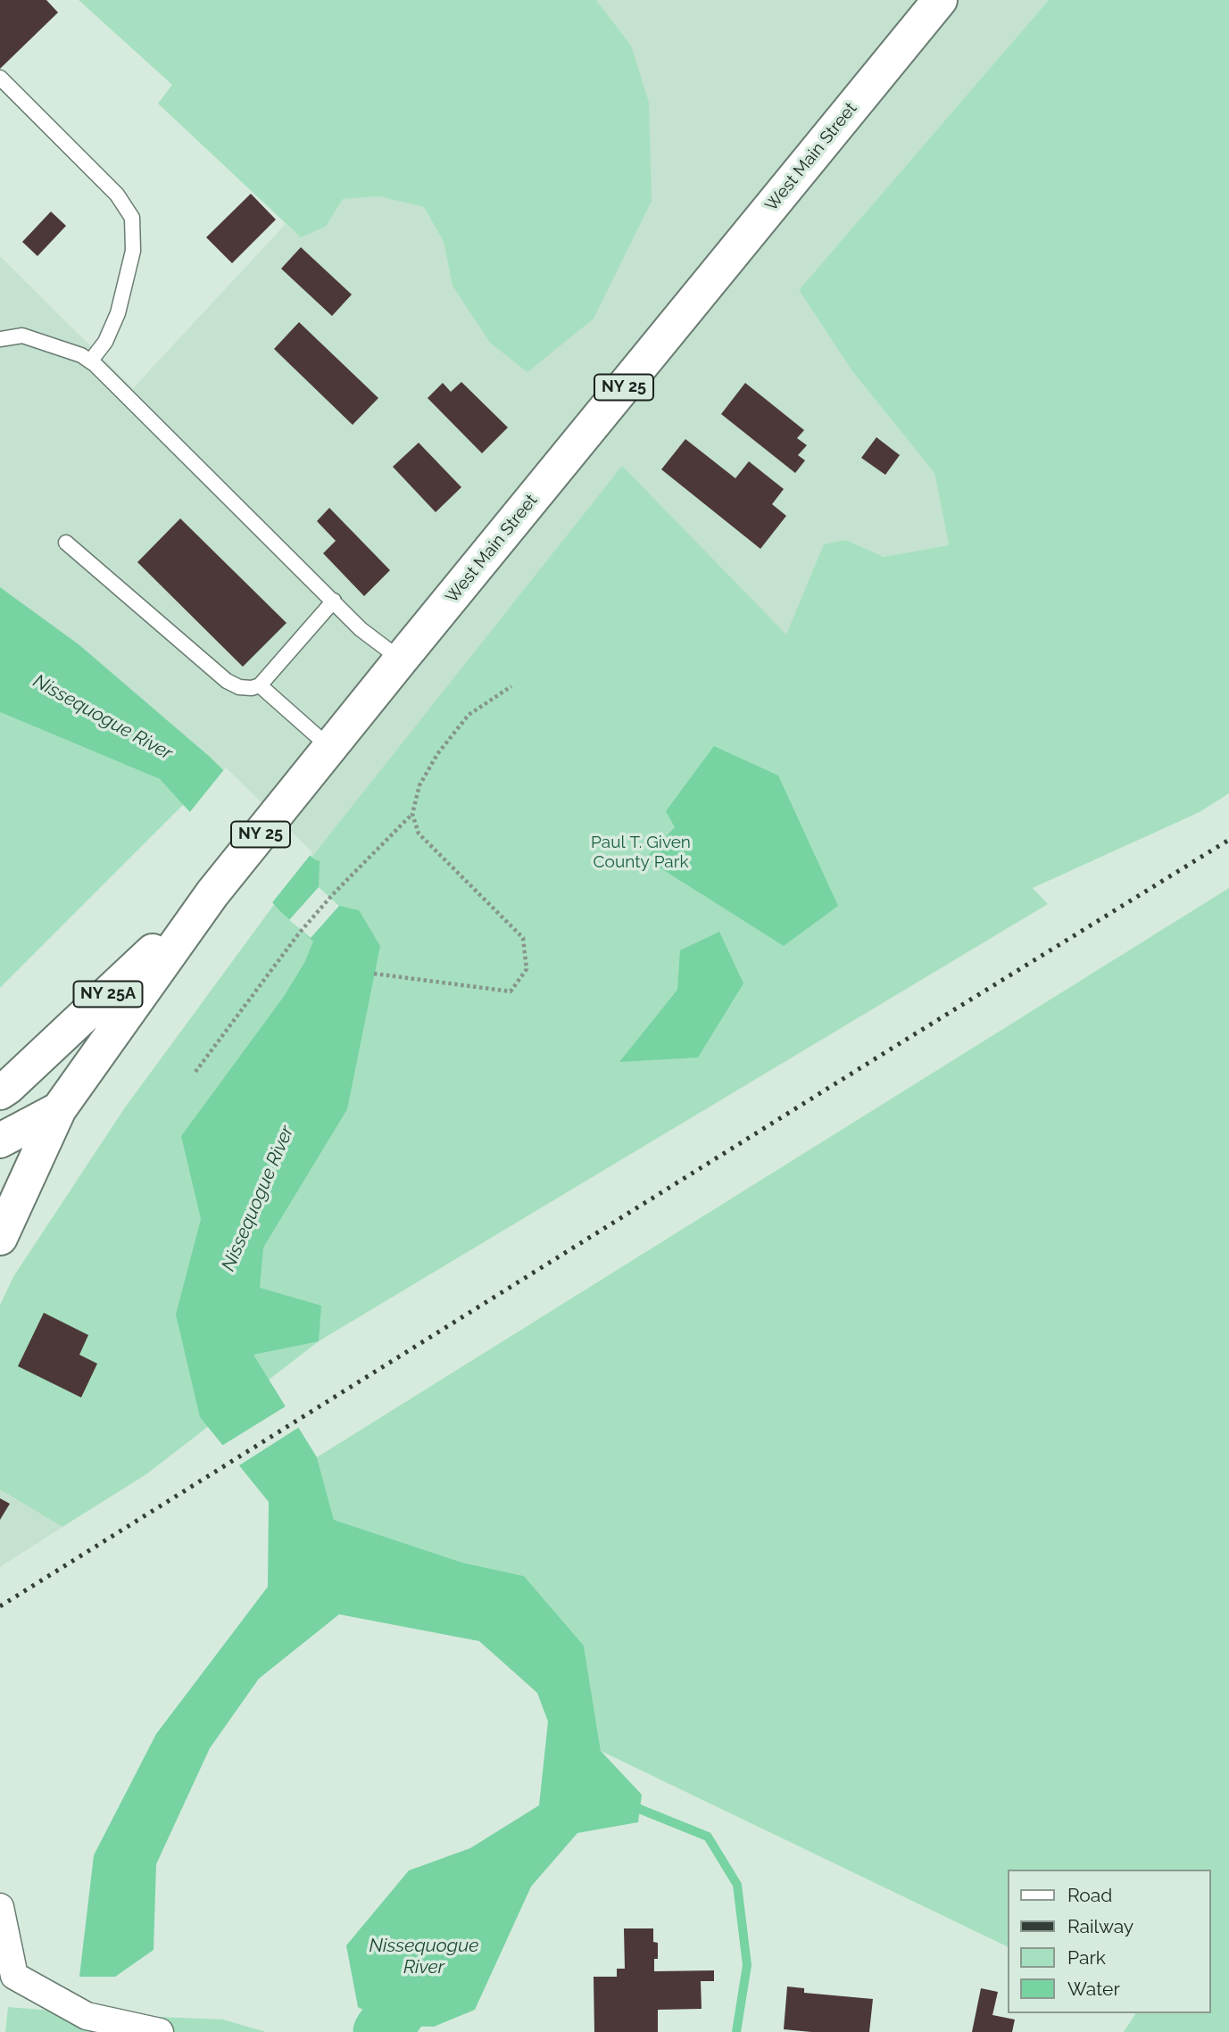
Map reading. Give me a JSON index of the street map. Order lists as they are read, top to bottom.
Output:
{
  "streets": {
    "main road": ["West Main Street", "NY 25", "NY 25A"]
  },
  "crossings": [
    ["West Main Street", "NY 25"],
    ["West Main Street", "NY 25A"]
  ],
  "water": ["Nissequogue River"],
  "parks": ["Paul T. Given County Park"],
  "legend": [
    "Road",
    "Railway",
    "Park",
    "Water"
  ]
}
